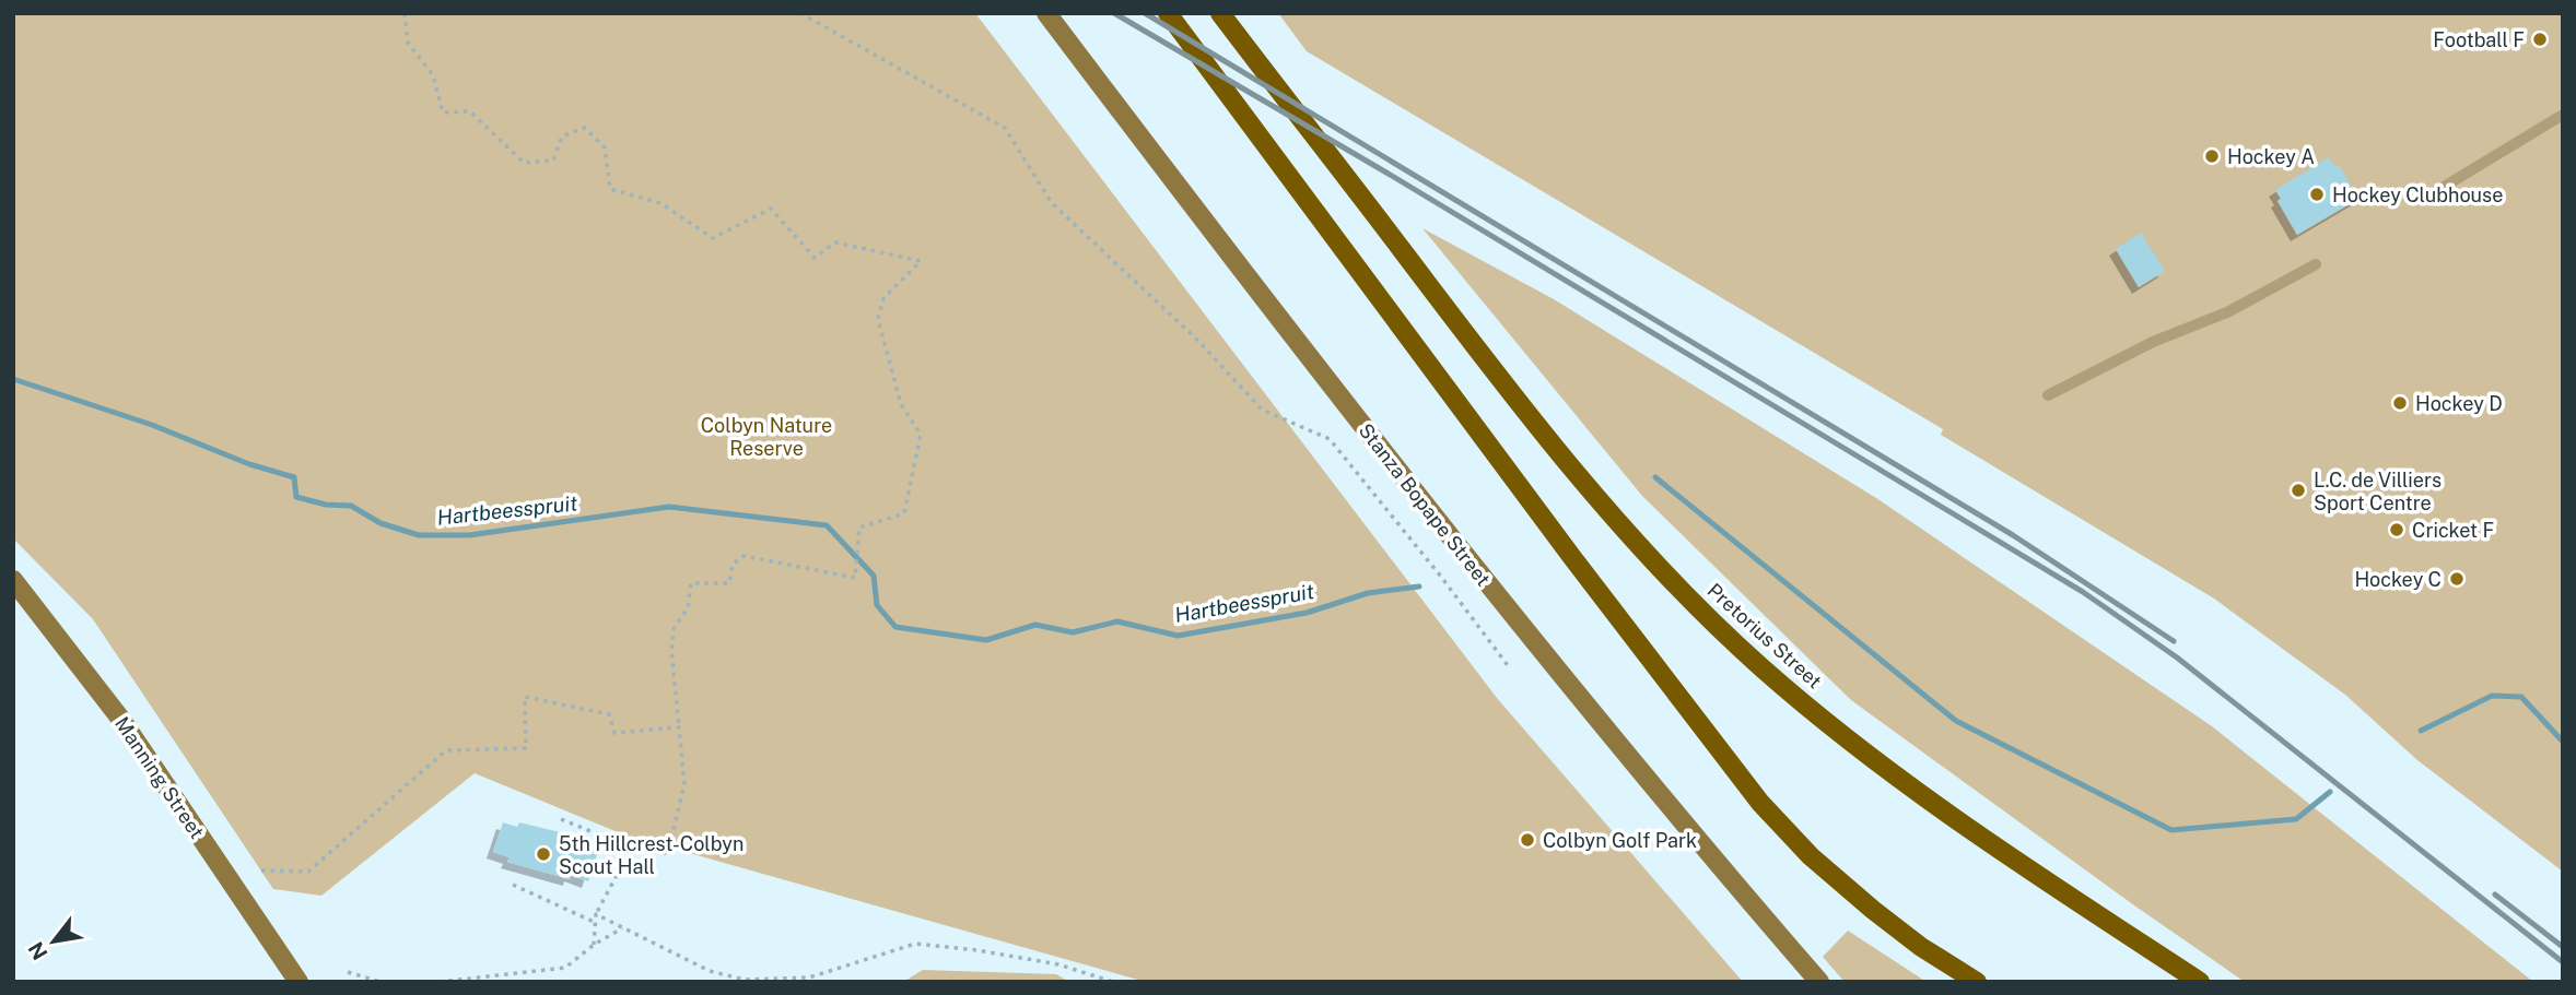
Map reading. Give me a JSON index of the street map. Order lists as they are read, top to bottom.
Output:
{
  "streets": {
    "main road": ["Stanza Bopape Street", "Pretorius Street", "Manning Street"]
  },
  "water": ["Hartbeesspruit"],
  "parks": ["Colbyn Nature Reserve"],
  "places": [
    "Football F",
    "Hockey A",
    "Hockey Clubhouse",
    "Hockey D",
    "L.C. de Villiers Sport Centre",
    "Cricket F",
    "Hockey C",
    "Colbyn Golf Park",
    "5th Hillcrest-Colbyn Scout Hall"
  ],
  "north": "bottom left"
}
